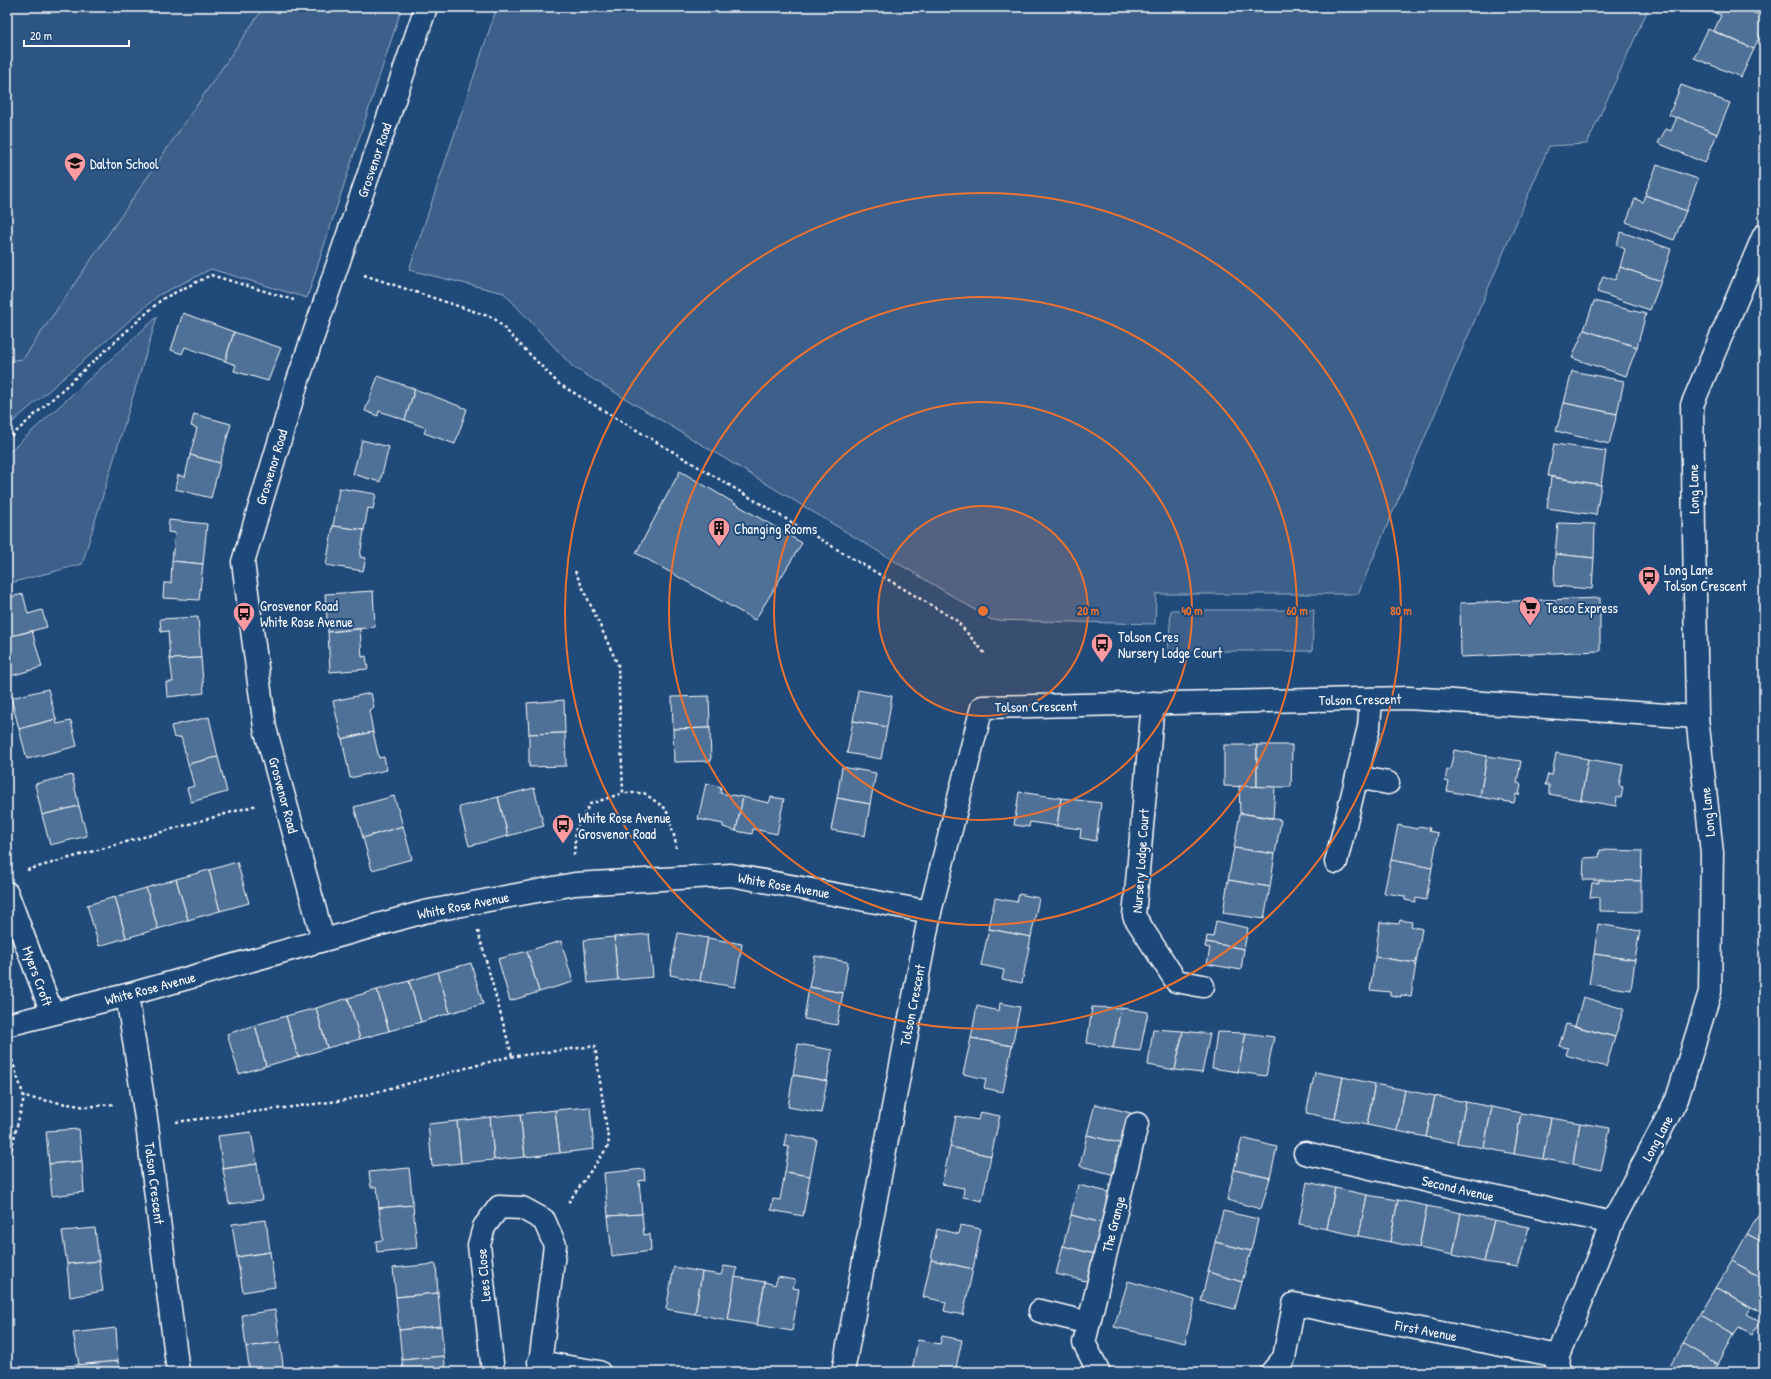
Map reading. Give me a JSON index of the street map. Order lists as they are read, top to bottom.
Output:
{
  "streets": {
    "street": [
      "Grosvenor Road",
      "Long Lane",
      "Tolson Crescent",
      "Nursery Lodge Court",
      "White Rose Avenue",
      "Myers Croft",
      "Second Avenue",
      "The Grange",
      "Lees Close",
      "First Avenue"
    ]
  },
  "crossings": [
    ["Grosvenor Road", "White Rose Avenue"],
    ["Long Lane", "Tolson Crescent"],
    ["Long Lane", "Second Avenue"],
    ["Long Lane", "First Avenue"],
    ["Tolson Crescent", "Nursery Lodge Court"],
    ["Tolson Crescent", "White Rose Avenue"],
    ["White Rose Avenue", "Myers Croft"]
  ],
  "places": {
    "school or university": ["Dalton School"],
    "building": ["Changing Rooms"],
    "bus stop": [
      "Long Lane Tolson Crescent",
      "Grosvenor Road White Rose Avenue",
      "Tolson Cres Nursery Lodge Court",
      "White Rose Avenue Grosvenor Road"
    ],
    "supermarket": ["Tesco Express"]
  },
  "scale_bar": "20 m",
  "rings": [
    "20 m",
    "40 m",
    "60 m",
    "80 m"
  ]
}
